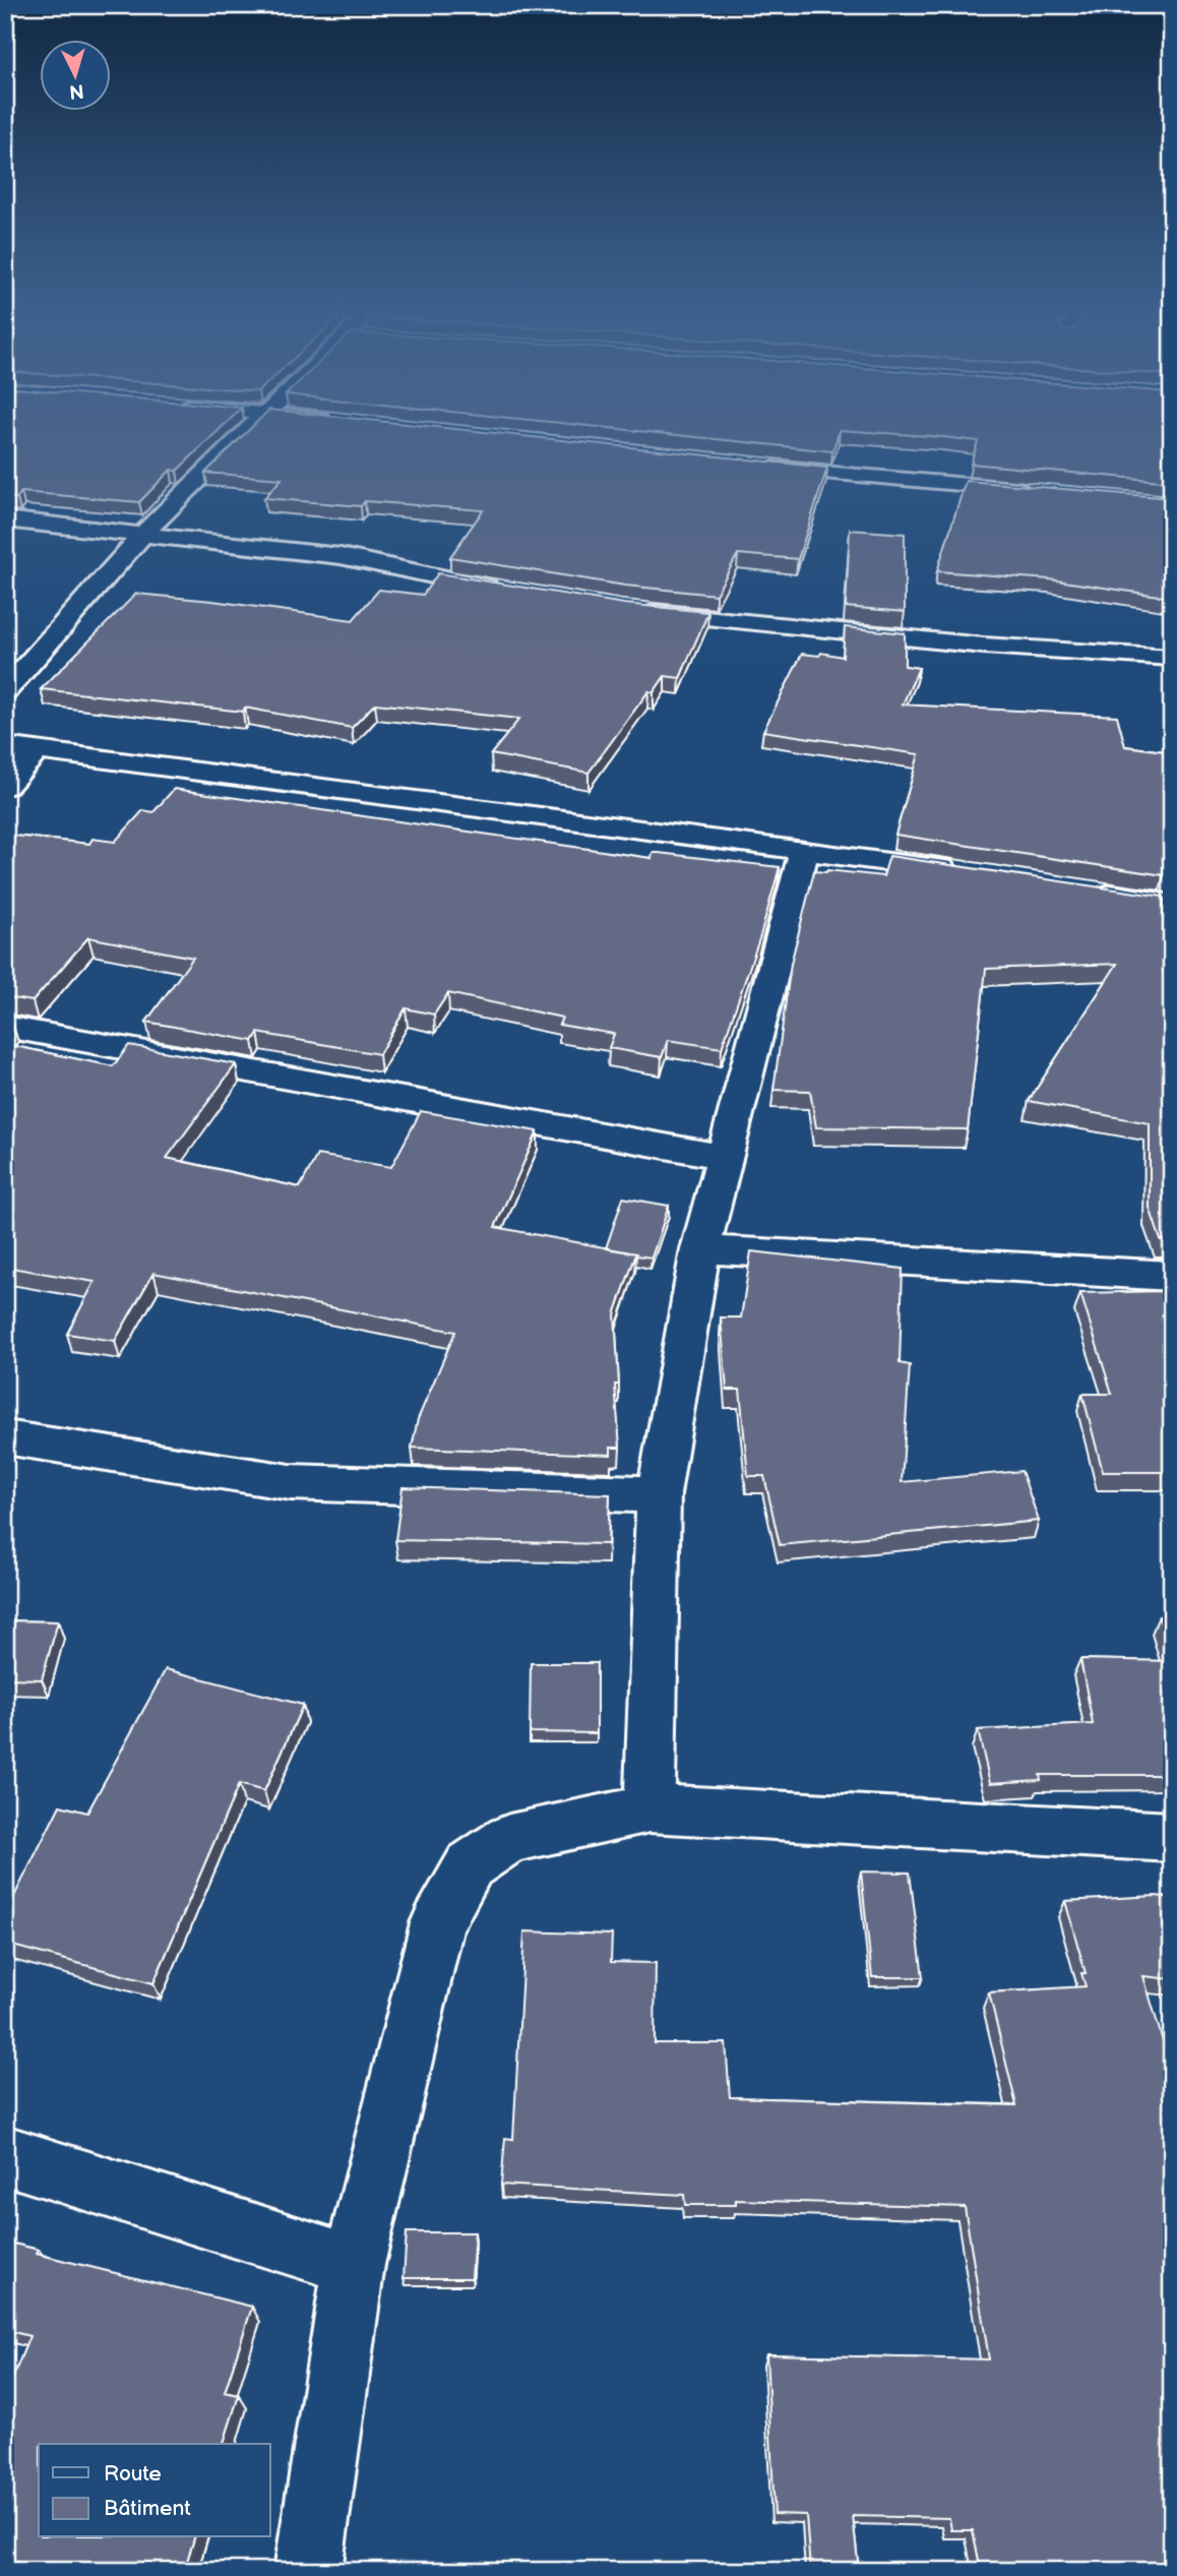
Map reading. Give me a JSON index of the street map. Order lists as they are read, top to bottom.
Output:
{
  "legend": ["Route", "Bâtiment"],
  "north": "bottom"
}
